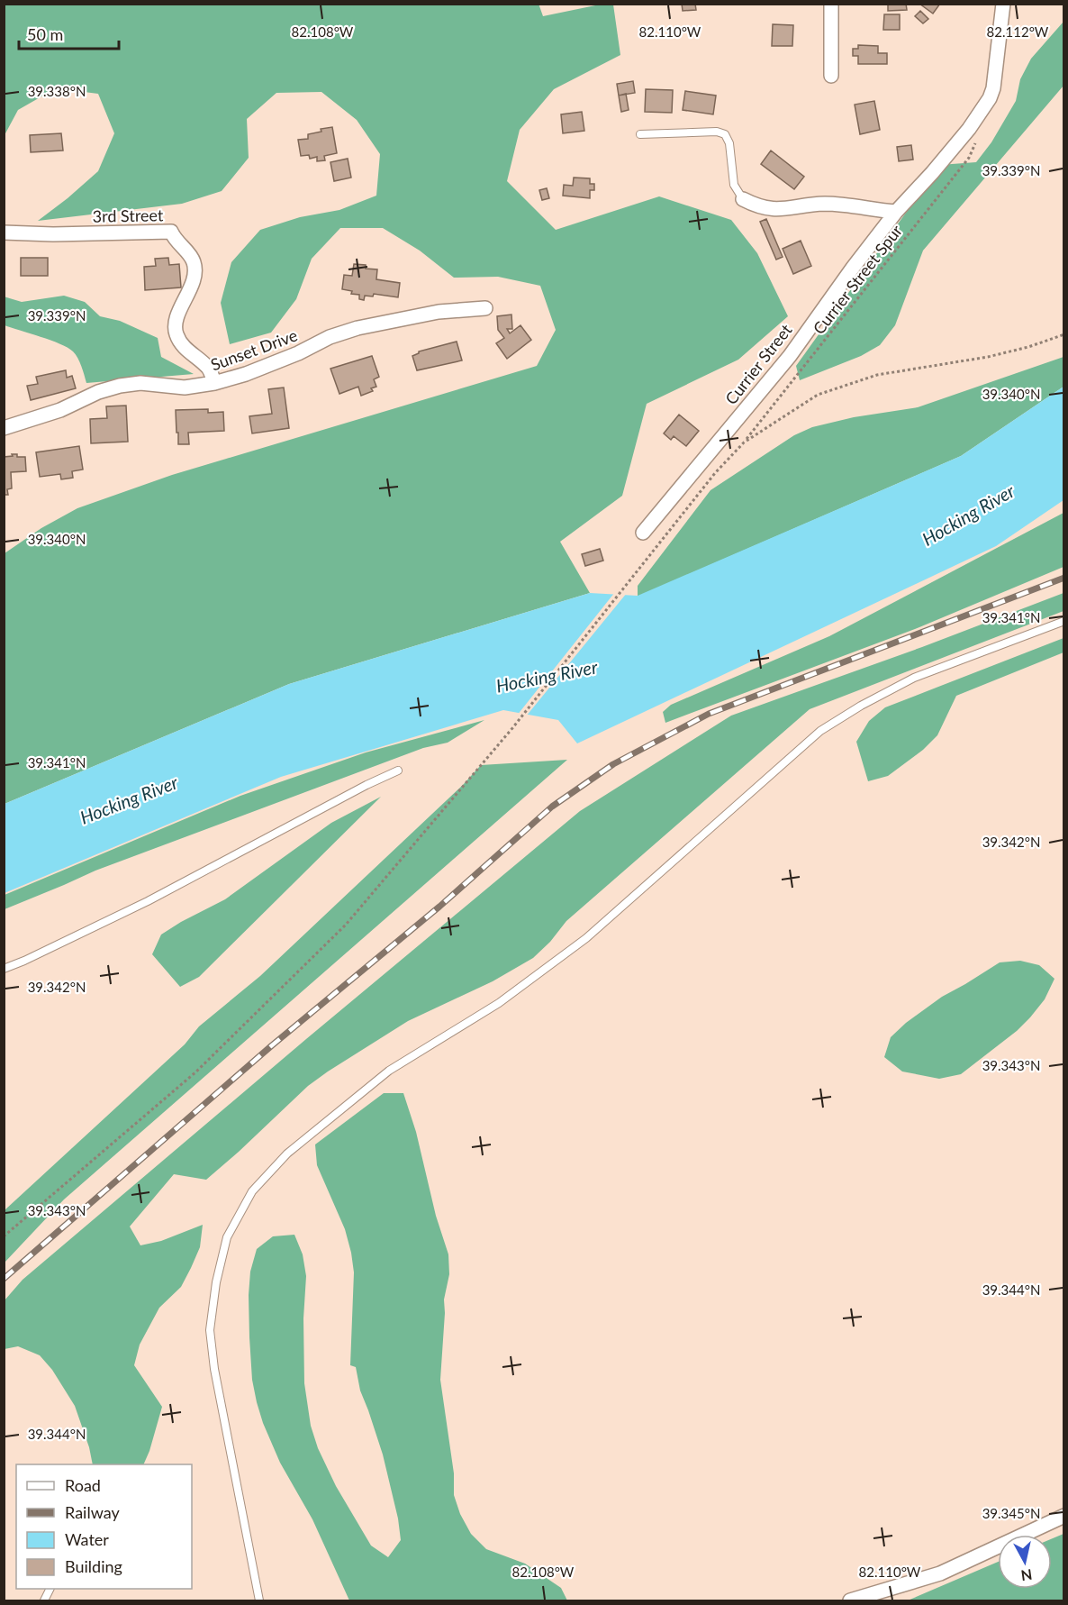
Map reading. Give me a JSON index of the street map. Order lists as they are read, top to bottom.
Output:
{
  "streets": {
    "street": ["3rd Street", "Sunset Drive", "Currier Street"],
    "path": ["Currier Street Spur"]
  },
  "crossings": [
    ["3rd Street", "Sunset Drive"],
    ["Currier Street Spur", "Currier Street"]
  ],
  "water": ["Hocking River"],
  "legend": [
    "Road",
    "Railway",
    "Water",
    "Building"
  ],
  "scale_bar": "50 m",
  "north": "bottom",
  "coordinates": [
    "82.108°W",
    "82.110°W",
    "82.112°W",
    "39.338°N",
    "39.339°N",
    "39.340°N",
    "39.341°N",
    "39.342°N",
    "39.343°N",
    "39.344°N",
    "39.345°N"
  ]
}
